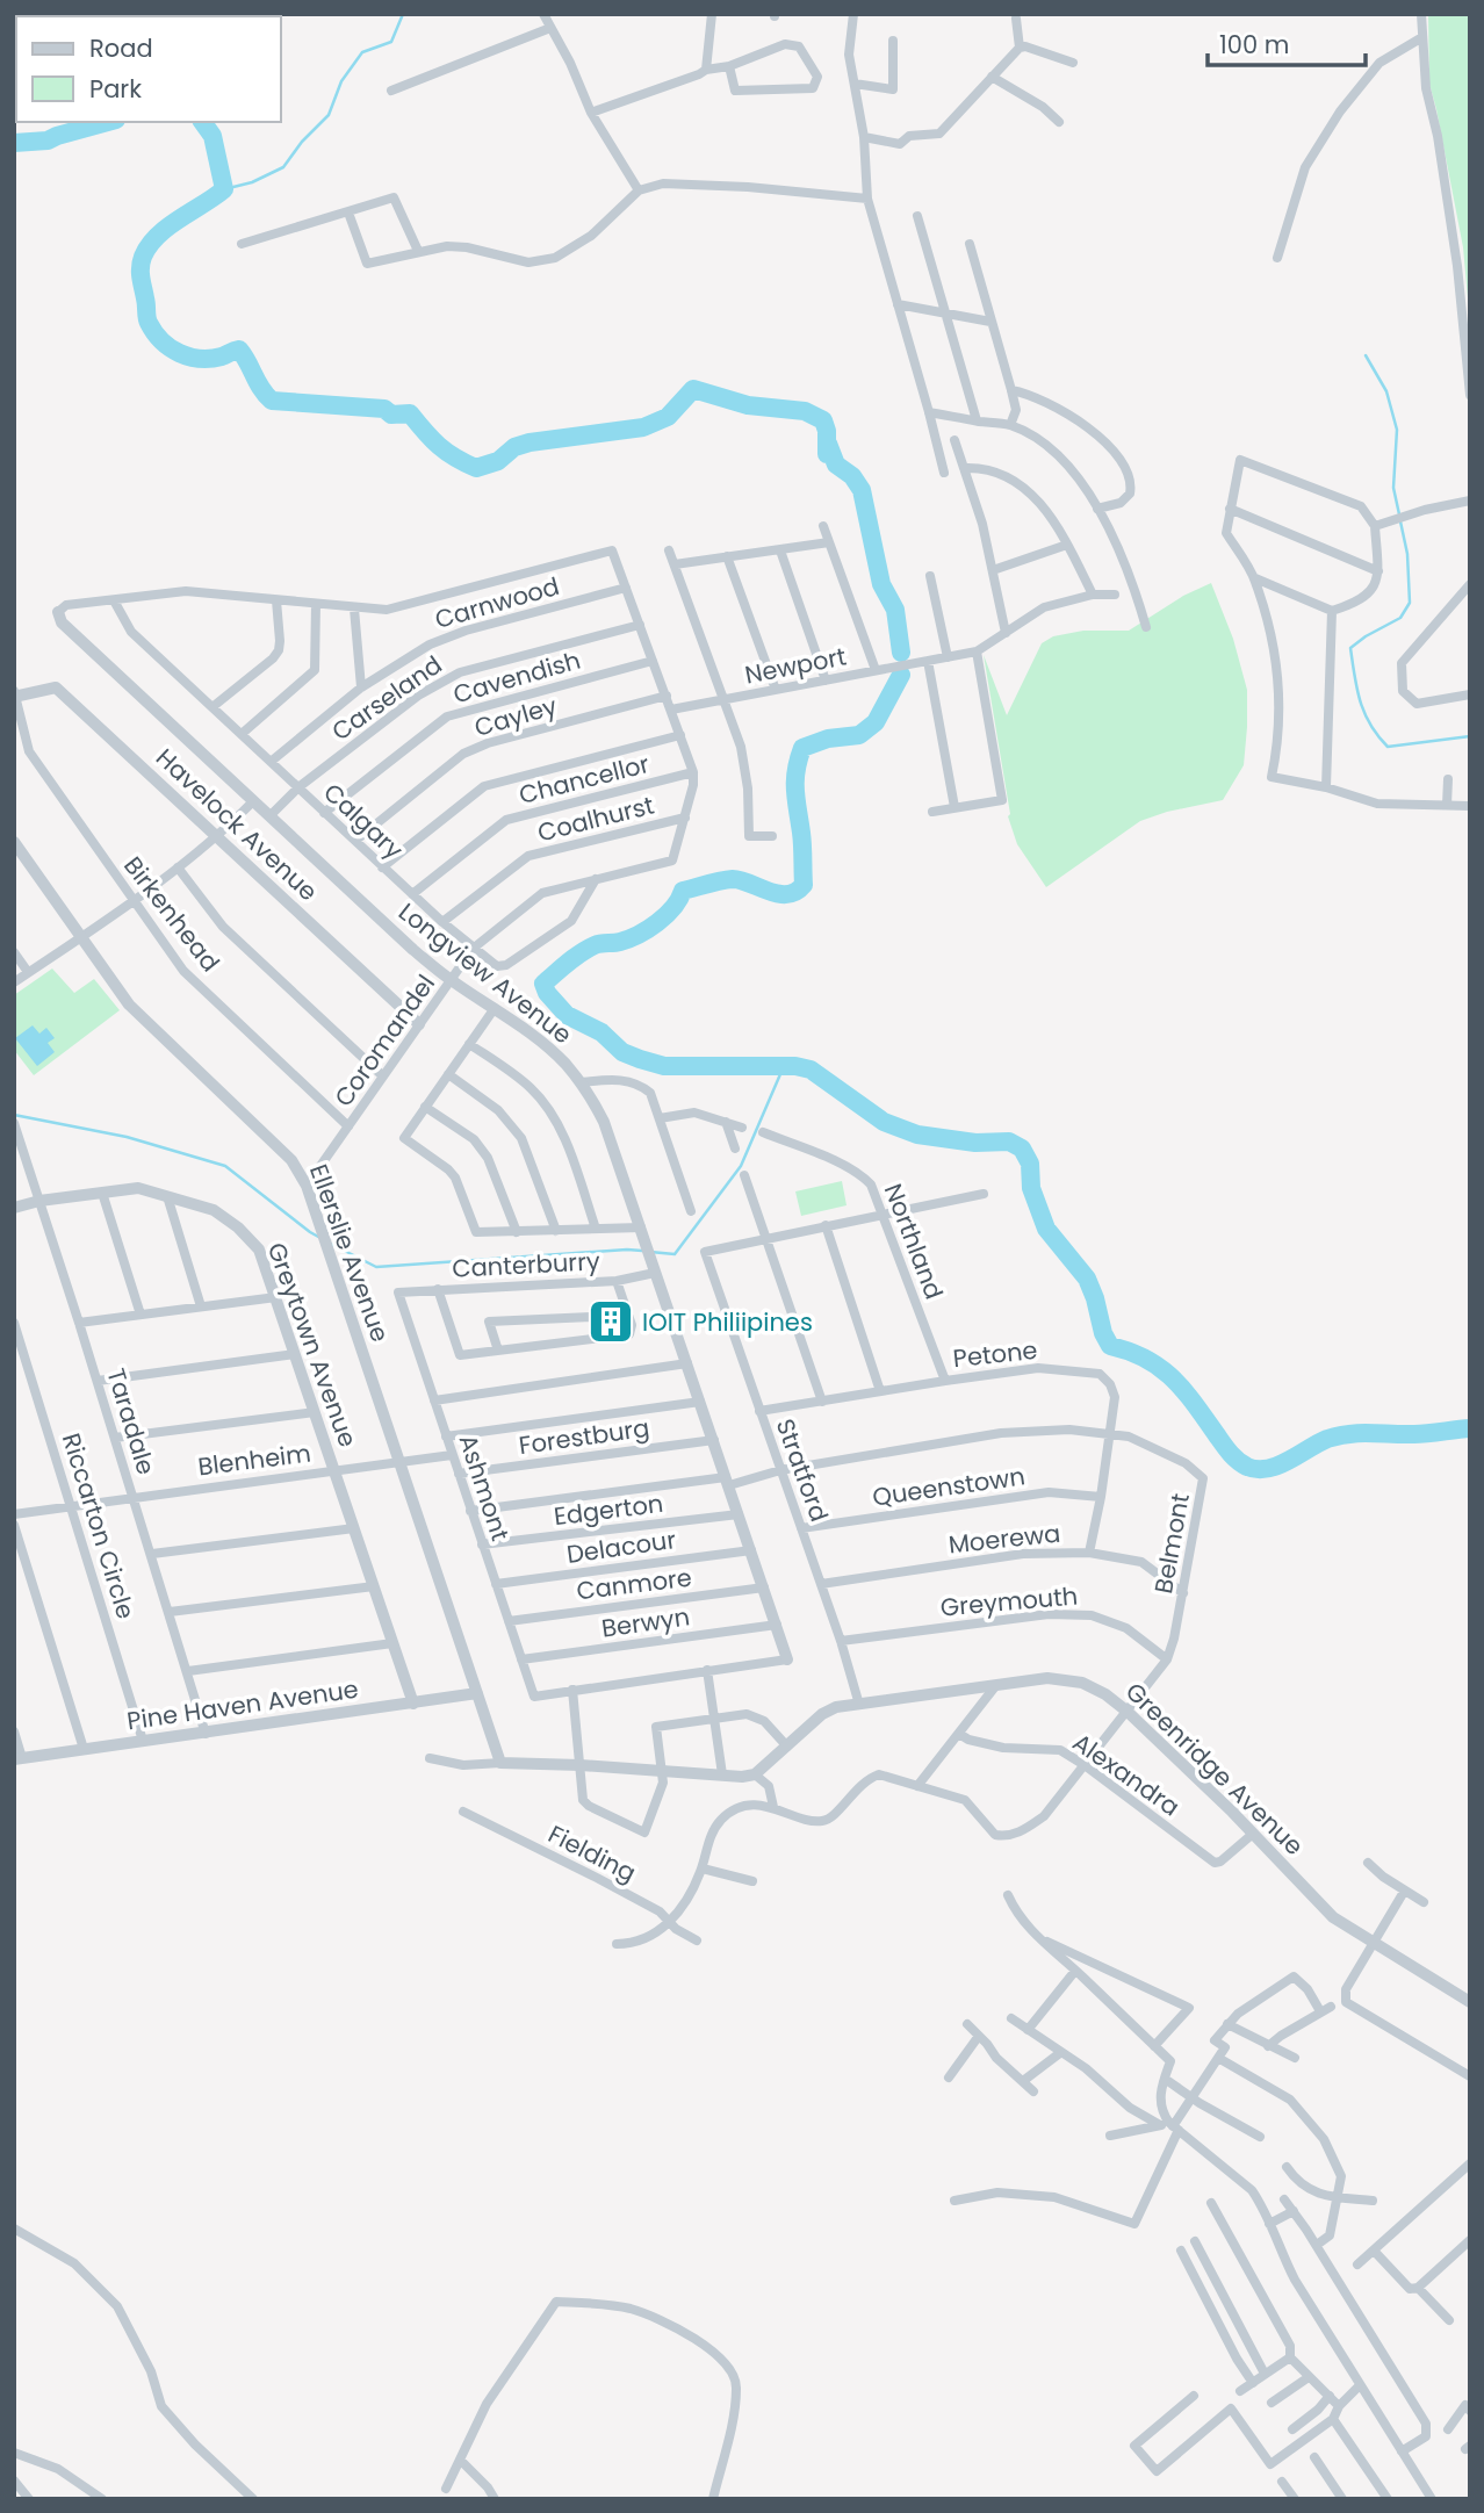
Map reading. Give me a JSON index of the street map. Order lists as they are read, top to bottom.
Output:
{
  "streets": {
    "street": [
      "Carnwood",
      "Newport",
      "Cavendish",
      "Carseland",
      "Cayley",
      "Chancellor",
      "Coalhurst",
      "Calgary",
      "Havelock Avenue",
      "Birkenhead",
      "Longview Avenue",
      "Coromandel",
      "Northland",
      "Ellerslie Avenue",
      "Canterburry",
      "Greytown Avenue",
      "Petone",
      "Taradale",
      "Forestburg",
      "Blenheim",
      "Stratford",
      "Queenstown",
      "Ashmont",
      "Edgerton",
      "Riccarton Circle",
      "Moerewa",
      "Belmont",
      "Delacour",
      "Canmore",
      "Greymouth",
      "Berwyn",
      "Pine Haven Avenue",
      "Greenridge Avenue",
      "Alexandra",
      "Fielding"
    ]
  },
  "crossings": [
    ["Carnwood", "Calgary"],
    ["Carnwood", "Coromandel"],
    ["Newport", "Coromandel"],
    ["Cavendish", "Calgary"],
    ["Cavendish", "Coromandel"],
    ["Carseland", "Calgary"],
    ["Carseland", "Longview Avenue"],
    ["Carseland", "Coromandel"],
    ["Cayley", "Calgary"],
    ["Cayley", "Coromandel"],
    ["Chancellor", "Calgary"],
    ["Chancellor", "Coromandel"],
    ["Coalhurst", "Calgary"],
    ["Coalhurst", "Coromandel"],
    ["Calgary", "Coromandel"],
    ["Havelock Avenue", "Birkenhead"],
    ["Havelock Avenue", "Coromandel"],
    ["Birkenhead", "Coromandel"],
    ["Longview Avenue", "Coromandel"],
    ["Longview Avenue", "Canterburry"],
    ["Longview Avenue", "Forestburg"],
    ["Longview Avenue", "Edgerton"],
    ["Longview Avenue", "Belmont"],
    ["Longview Avenue", "Delacour"],
    ["Longview Avenue", "Canmore"],
    ["Longview Avenue", "Berwyn"],
    ["Coromandel", "Ellerslie Avenue"],
    ["Northland", "Petone"],
    ["Ellerslie Avenue", "Blenheim"],
    ["Ellerslie Avenue", "Pine Haven Avenue"],
    ["Canterburry", "Ashmont"],
    ["Greytown Avenue", "Taradale"],
    ["Greytown Avenue", "Blenheim"],
    ["Greytown Avenue", "Pine Haven Avenue"],
    ["Petone", "Stratford"],
    ["Petone", "Queenstown"],
    ["Petone", "Moerewa"],
    ["Petone", "Belmont"],
    ["Taradale", "Blenheim"],
    ["Taradale", "Pine Haven Avenue"],
    ["Forestburg", "Ashmont"],
    ["Blenheim", "Ashmont"],
    ["Blenheim", "Riccarton Circle"],
    ["Stratford", "Queenstown"],
    ["Stratford", "Moerewa"],
    ["Stratford", "Belmont"],
    ["Stratford", "Greymouth"],
    ["Stratford", "Greenridge Avenue"],
    ["Ashmont", "Edgerton"],
    ["Ashmont", "Belmont"],
    ["Ashmont", "Delacour"],
    ["Ashmont", "Canmore"],
    ["Ashmont", "Berwyn"],
    ["Riccarton Circle", "Pine Haven Avenue"],
    ["Moerewa", "Belmont"],
    ["Belmont", "Greymouth"],
    ["Belmont", "Greenridge Avenue"],
    ["Belmont", "Alexandra"],
    ["Greenridge Avenue", "Alexandra"]
  ],
  "places": {
    "building": ["IOIT Philiipines"]
  },
  "legend": ["Road", "Park"],
  "scale_bar": "100 m"
}
